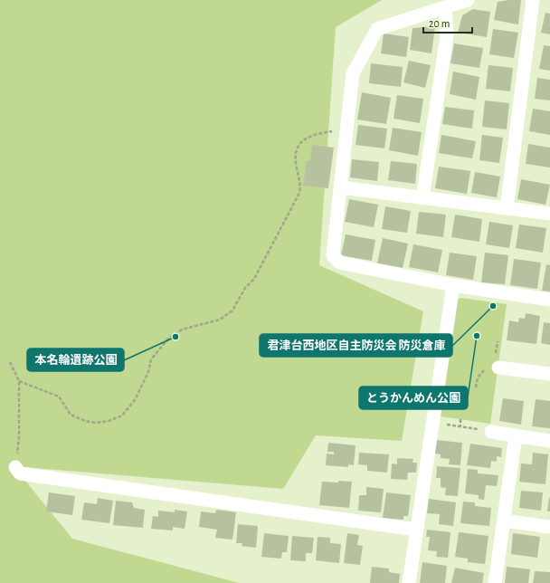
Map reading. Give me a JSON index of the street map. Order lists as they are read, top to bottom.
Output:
{
  "places": ["君津台西地区自主防災会 防災倉庫", "とうかんめん公園", "本名輪遺跡公園"],
  "scale_bar": "20 m"
}
